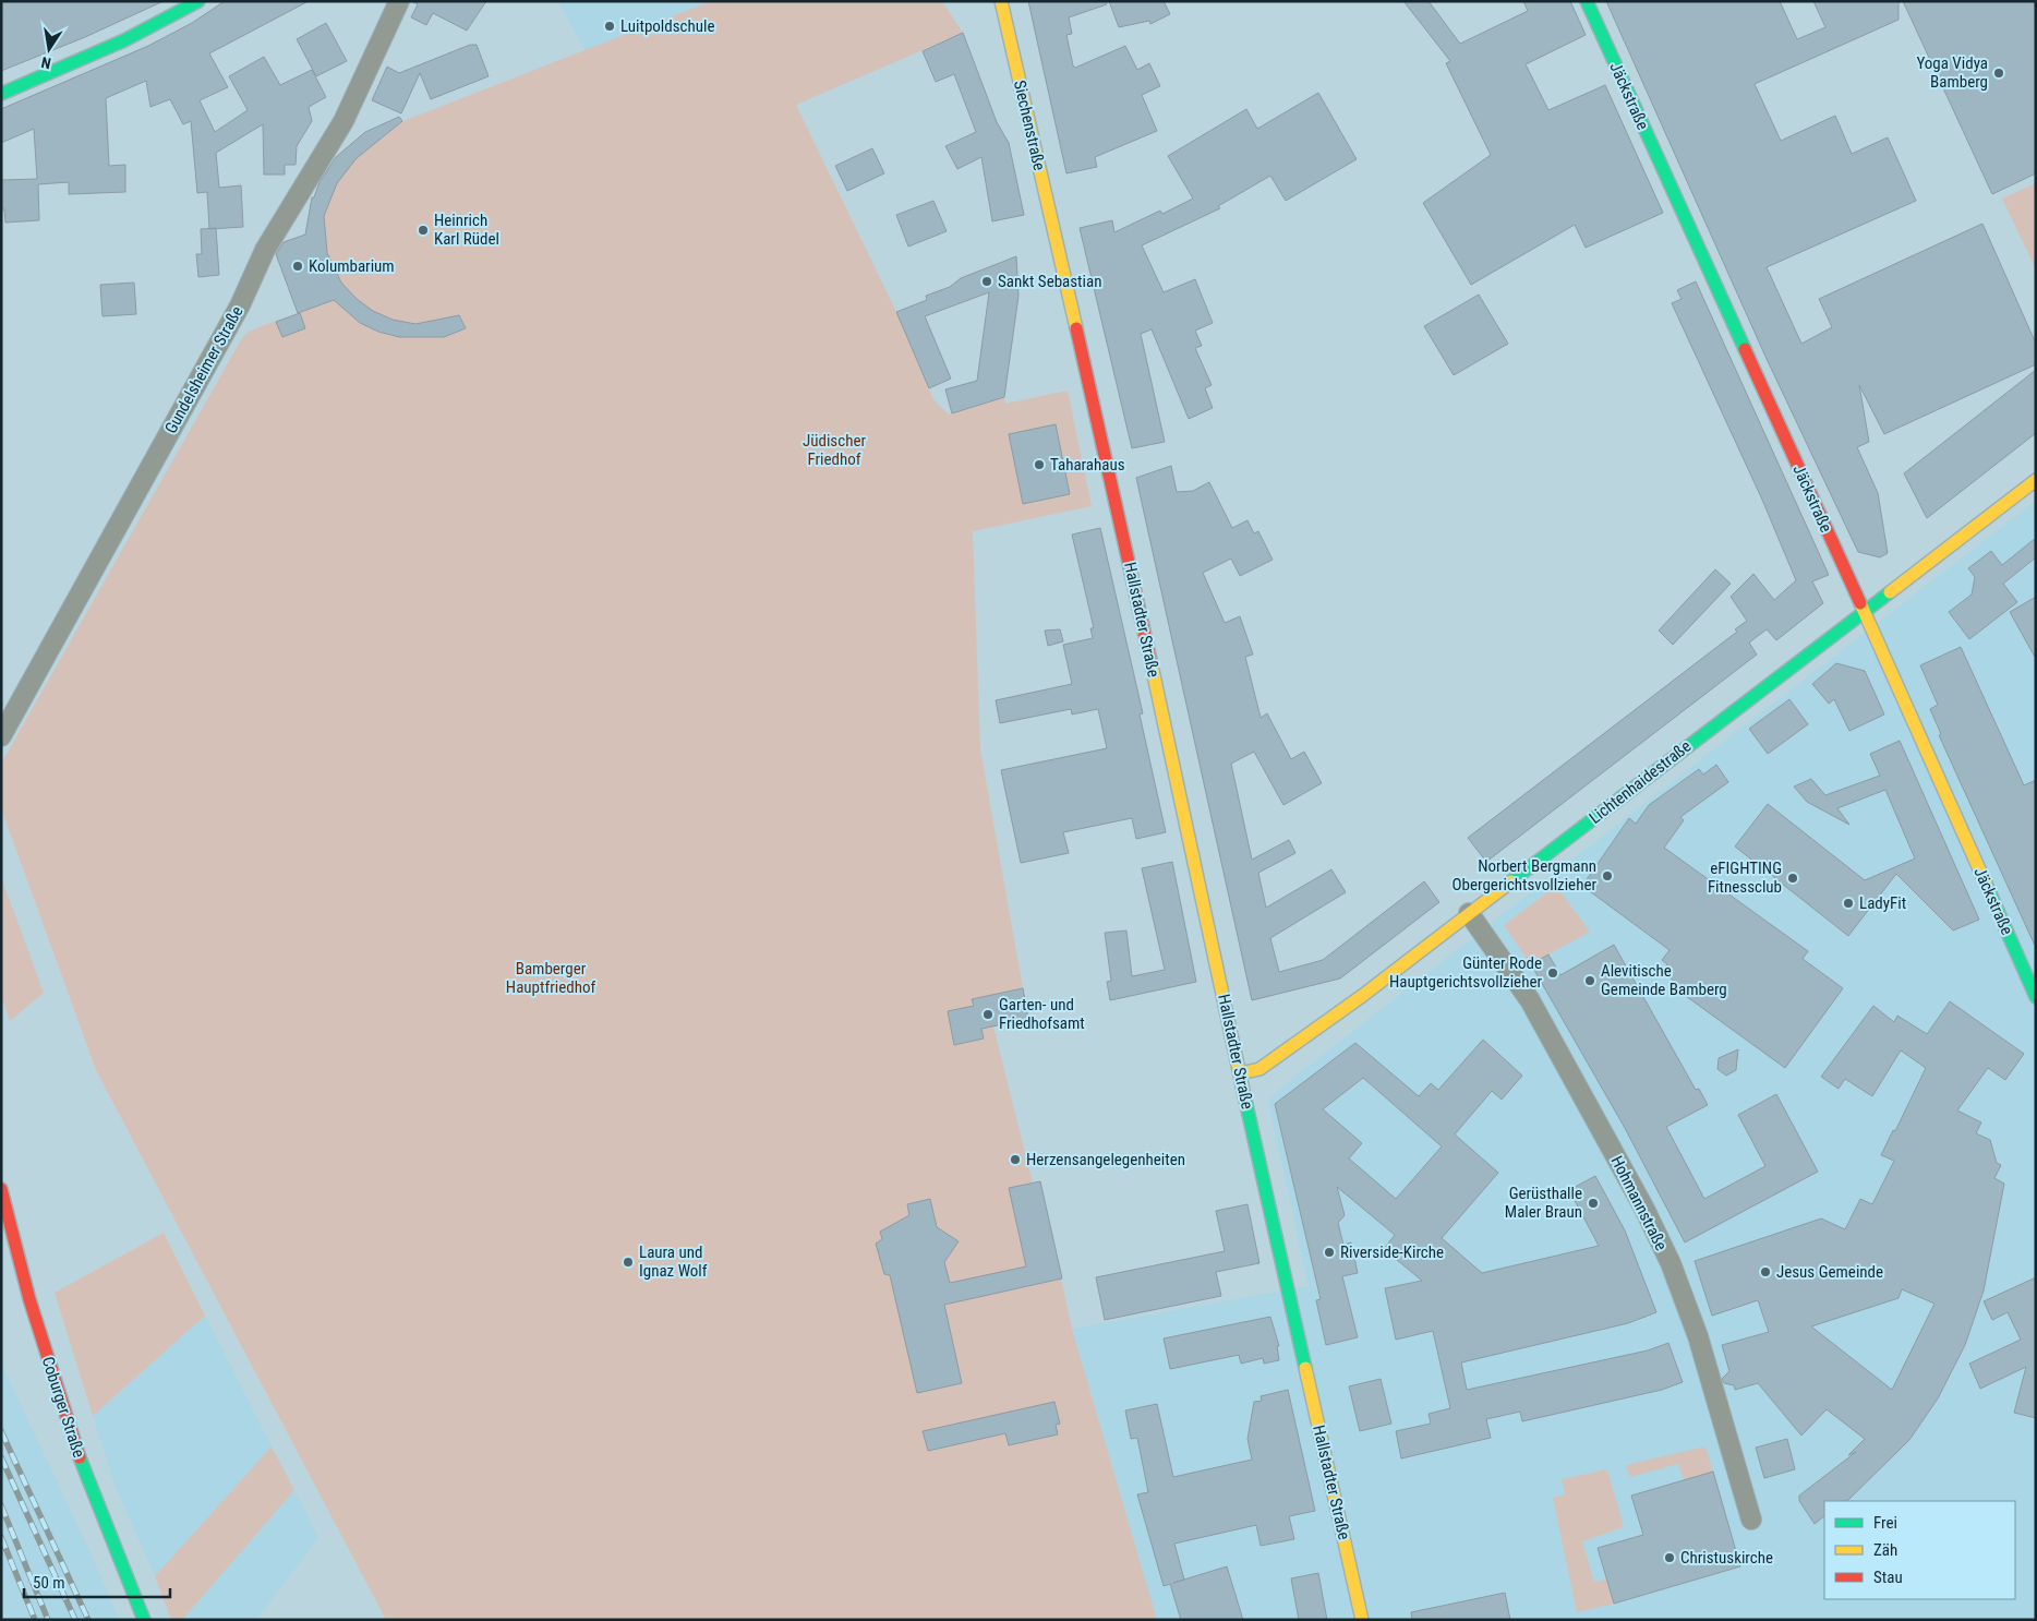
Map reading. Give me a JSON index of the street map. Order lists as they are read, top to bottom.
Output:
{
  "streets": {
    "street": [
      "Jäckstraße",
      "Siechenstraße",
      "Gundelsheimer Straße",
      "Hallstadter Straße",
      "Lichtenhaidestraße",
      "Hohmannstraße",
      "Coburger Straße"
    ]
  },
  "crossings": [
    ["Jäckstraße", "Lichtenhaidestraße"],
    ["Siechenstraße", "Hallstadter Straße"],
    ["Hallstadter Straße", "Lichtenhaidestraße"],
    ["Lichtenhaidestraße", "Hohmannstraße"]
  ],
  "parks": ["Jüdischer Friedhof", "Bamberger Hauptfriedhof"],
  "places": [
    "Luitpoldschule",
    "Yoga Vidya Bamberg",
    "Heinrich Karl Rüdel",
    "Kolumbarium",
    "Sankt Sebastian",
    "Taharahaus",
    "Norbert Bergmann Obergerichtsvollzieher",
    "eFIGHTING Fitnessclub",
    "LadyFit",
    "Günter Rode Hauptgerichtsvollzieher",
    "Alevitische Gemeinde Bamberg",
    "Garten- und Friedhofsamt",
    "Herzensangelegenheiten",
    "Gerüsthalle Maler Braun",
    "Riverside-Kirche",
    "Laura und Ignaz Wolf",
    "Jesus Gemeinde",
    "Christuskirche"
  ],
  "legend": ["Frei", "Zäh", "Stau"],
  "scale_bar": "50 m",
  "north": "bottom"
}
